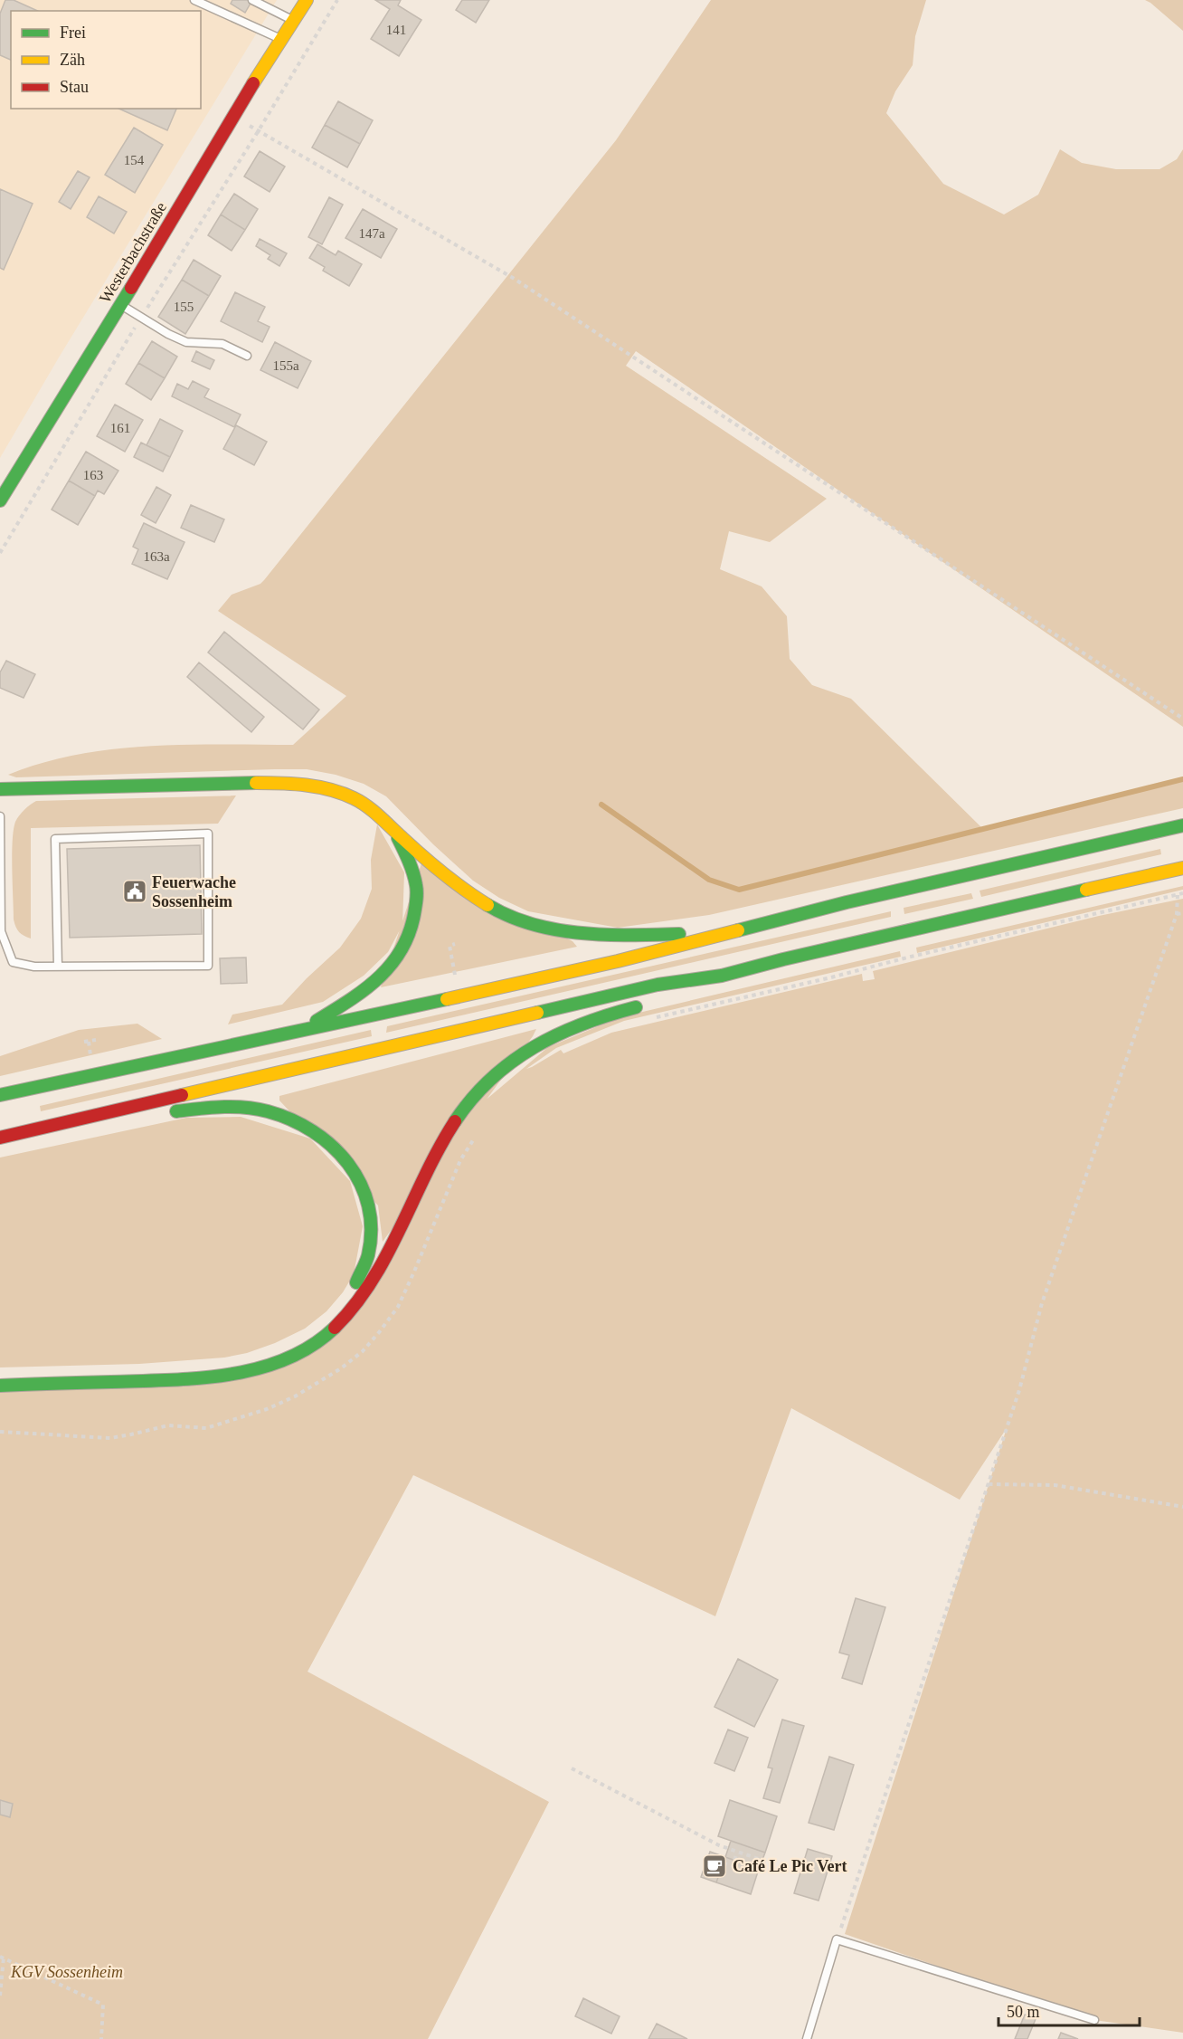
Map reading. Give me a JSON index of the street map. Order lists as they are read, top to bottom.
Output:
{
  "streets": {
    "main road": ["Westerbachstraße"]
  },
  "parks": ["KGV Sossenheim"],
  "places": {
    "public building": ["Feuerwache Sossenheim"],
    "cafe": ["Café Le Pic Vert"]
  },
  "house_numbers": [
    "141",
    "154",
    "147a",
    "155",
    "155a",
    "161",
    "163",
    "163a"
  ],
  "legend": ["Frei", "Zäh", "Stau"],
  "scale_bar": "50 m"
}
